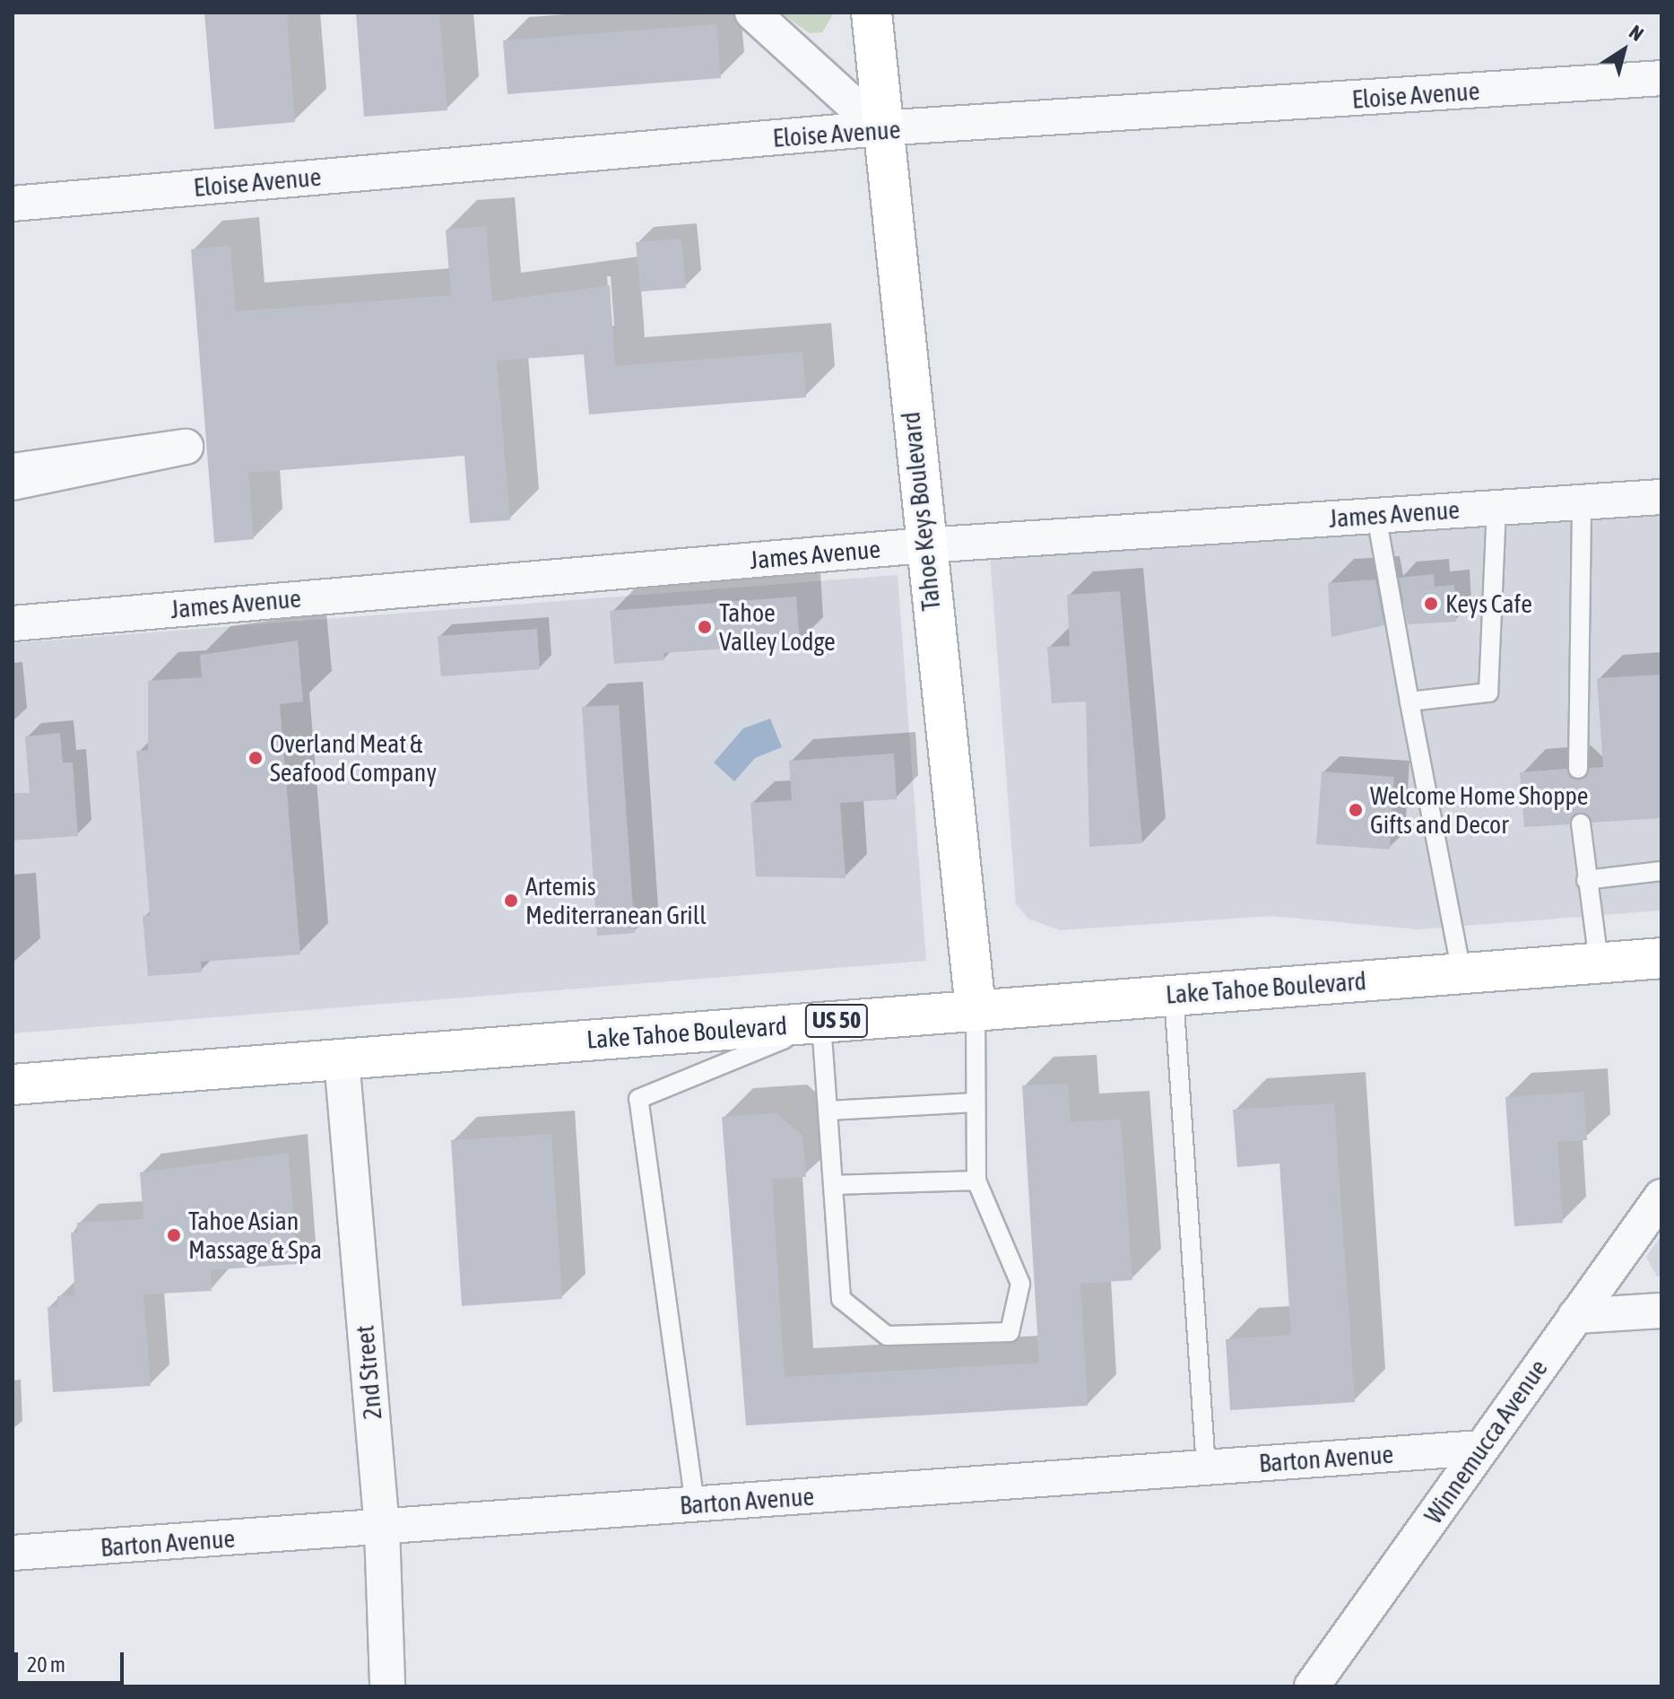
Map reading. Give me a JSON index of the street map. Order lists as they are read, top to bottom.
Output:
{
  "streets": {
    "main road": ["Tahoe Keys Boulevard", "Lake Tahoe Boulevard", "US 50"],
    "street": [
      "Eloise Avenue",
      "James Avenue",
      "2nd Street",
      "Winnemucca Avenue",
      "Barton Avenue"
    ]
  },
  "crossings": [
    ["Eloise Avenue", "Tahoe Keys Boulevard"],
    ["Tahoe Keys Boulevard", "James Avenue"],
    ["Tahoe Keys Boulevard", "Lake Tahoe Boulevard"],
    ["Lake Tahoe Boulevard", "2nd Street"],
    ["2nd Street", "Barton Avenue"],
    ["Winnemucca Avenue", "Barton Avenue"]
  ],
  "places": [
    "Keys Cafe",
    "Tahoe Valley Lodge",
    "Overland Meat & Seafood Company",
    "Welcome Home Shoppe Gifts and Decor",
    "Artemis Mediterranean Grill",
    "Tahoe Asian Massage & Spa"
  ],
  "scale_bar": "20 m",
  "north": "top right"
}
